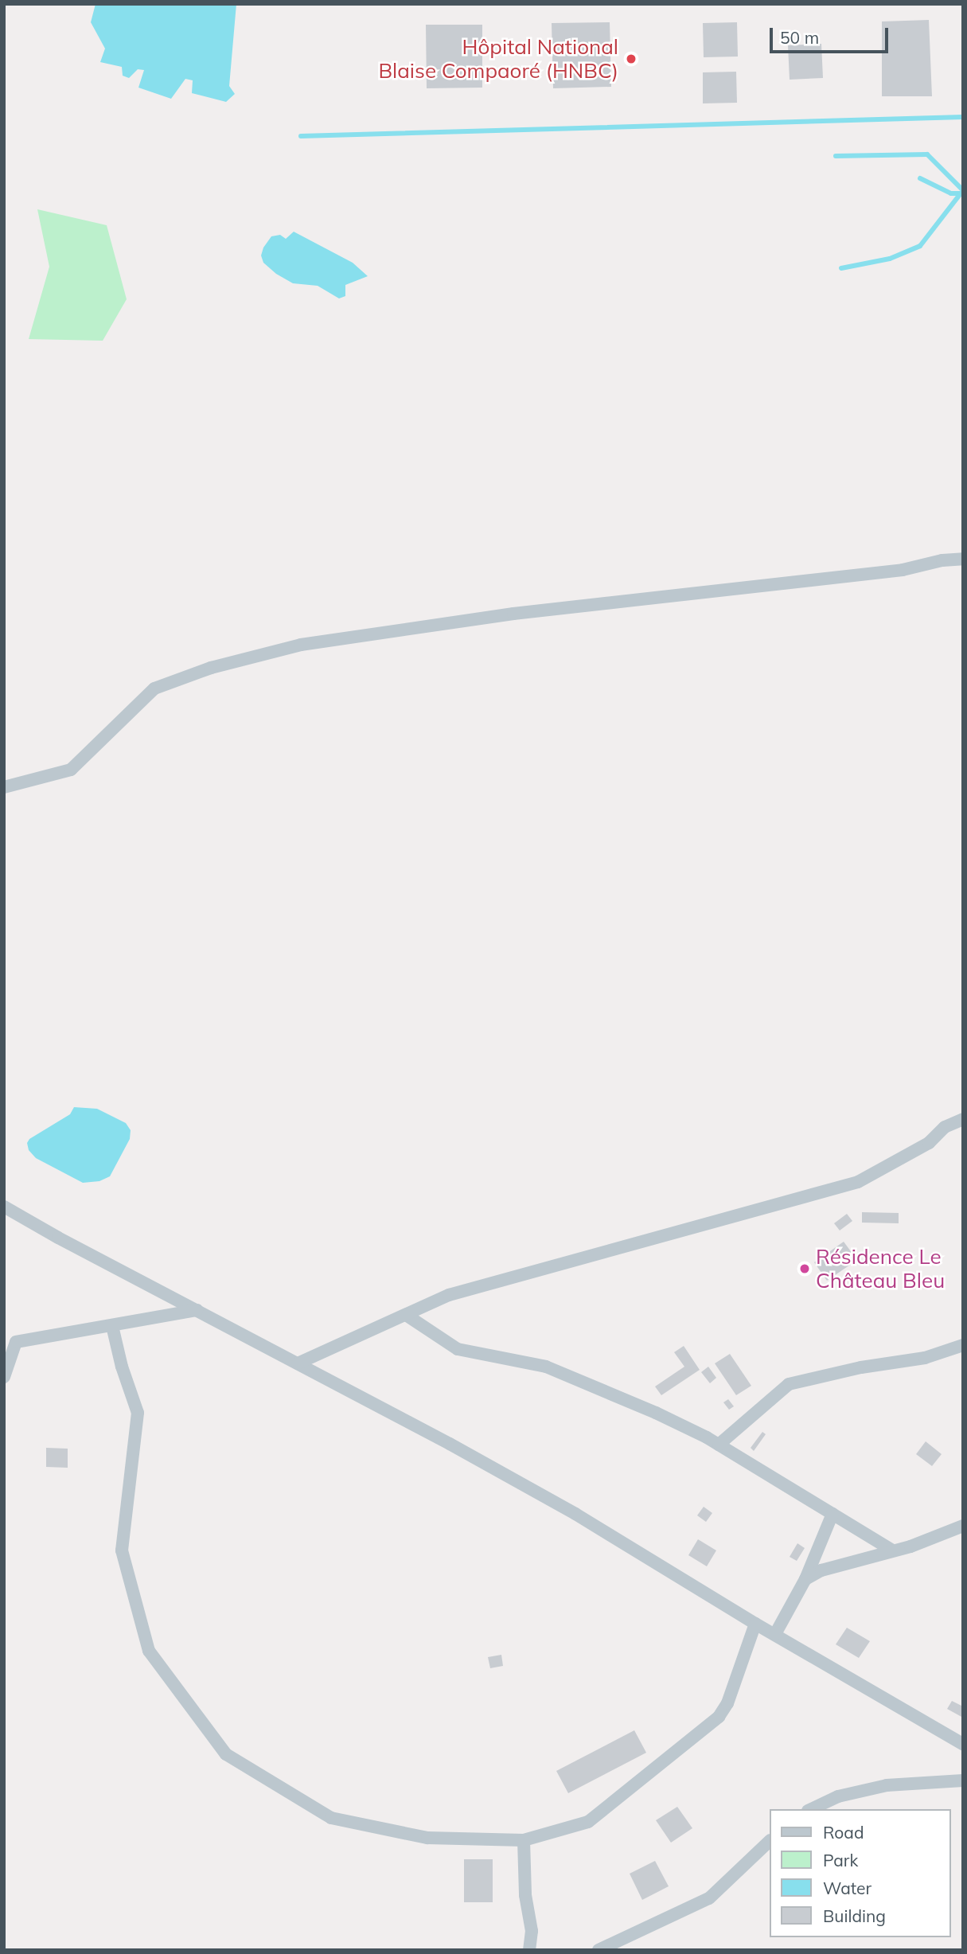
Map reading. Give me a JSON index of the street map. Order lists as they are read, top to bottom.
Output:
{
  "places": ["Hôpital National Blaise Compaoré (HNBC)", "Résidence Le Château Bleu"],
  "legend": [
    "Road",
    "Park",
    "Water",
    "Building"
  ],
  "scale_bar": "50 m"
}
